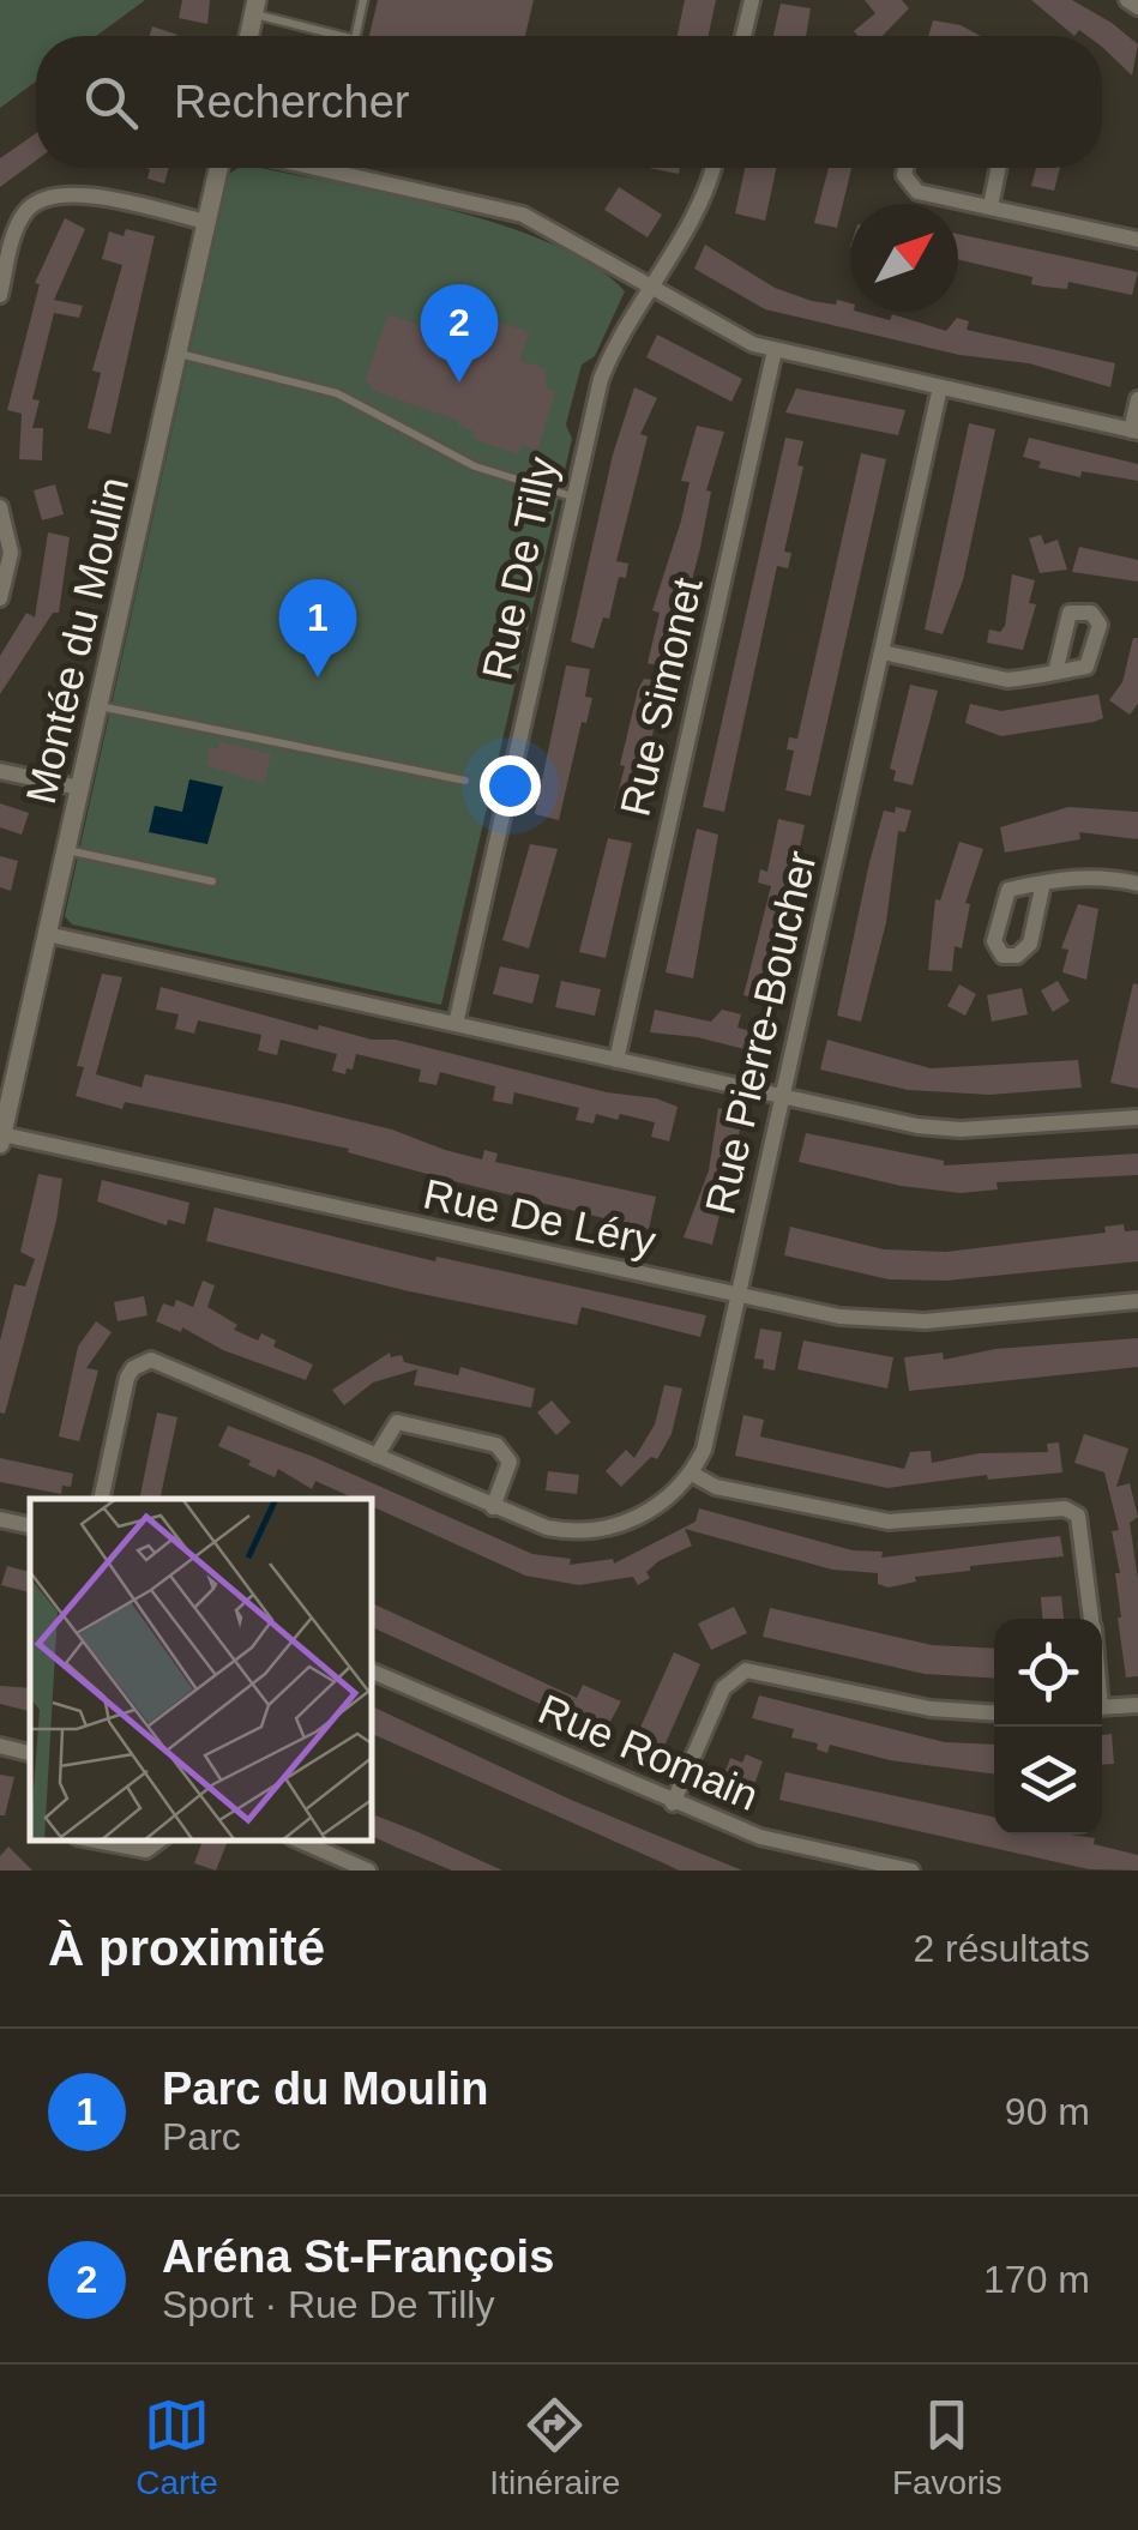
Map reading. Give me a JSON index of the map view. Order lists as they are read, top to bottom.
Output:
{
  "streets": {
    "street": [
      "Rue De Tilly",
      "Montée du Moulin",
      "Rue Simonet",
      "Rue Pierre-Boucher",
      "Rue De Léry",
      "Rue Romain"
    ]
  },
  "crossings": [
    ["Montée du Moulin", "Rue De Léry"],
    ["Rue Pierre-Boucher", "Rue De Léry"]
  ],
  "north": "top right",
  "page": {
    "search": "Rechercher",
    "pins": ["2", "1"],
    "heading": ["À proximité", "2 résultats"],
    "list": [
      {
        "mark": "1",
        "name": "Parc du Moulin",
        "note": "Parc",
        "value": "90 m"
      },
      {
        "mark": "2",
        "name": "Aréna St-François",
        "note": "Sport · Rue De Tilly",
        "value": "170 m"
      }
    ],
    "nav": ["Carte", "Itinéraire", "Favoris"]
  }
}
